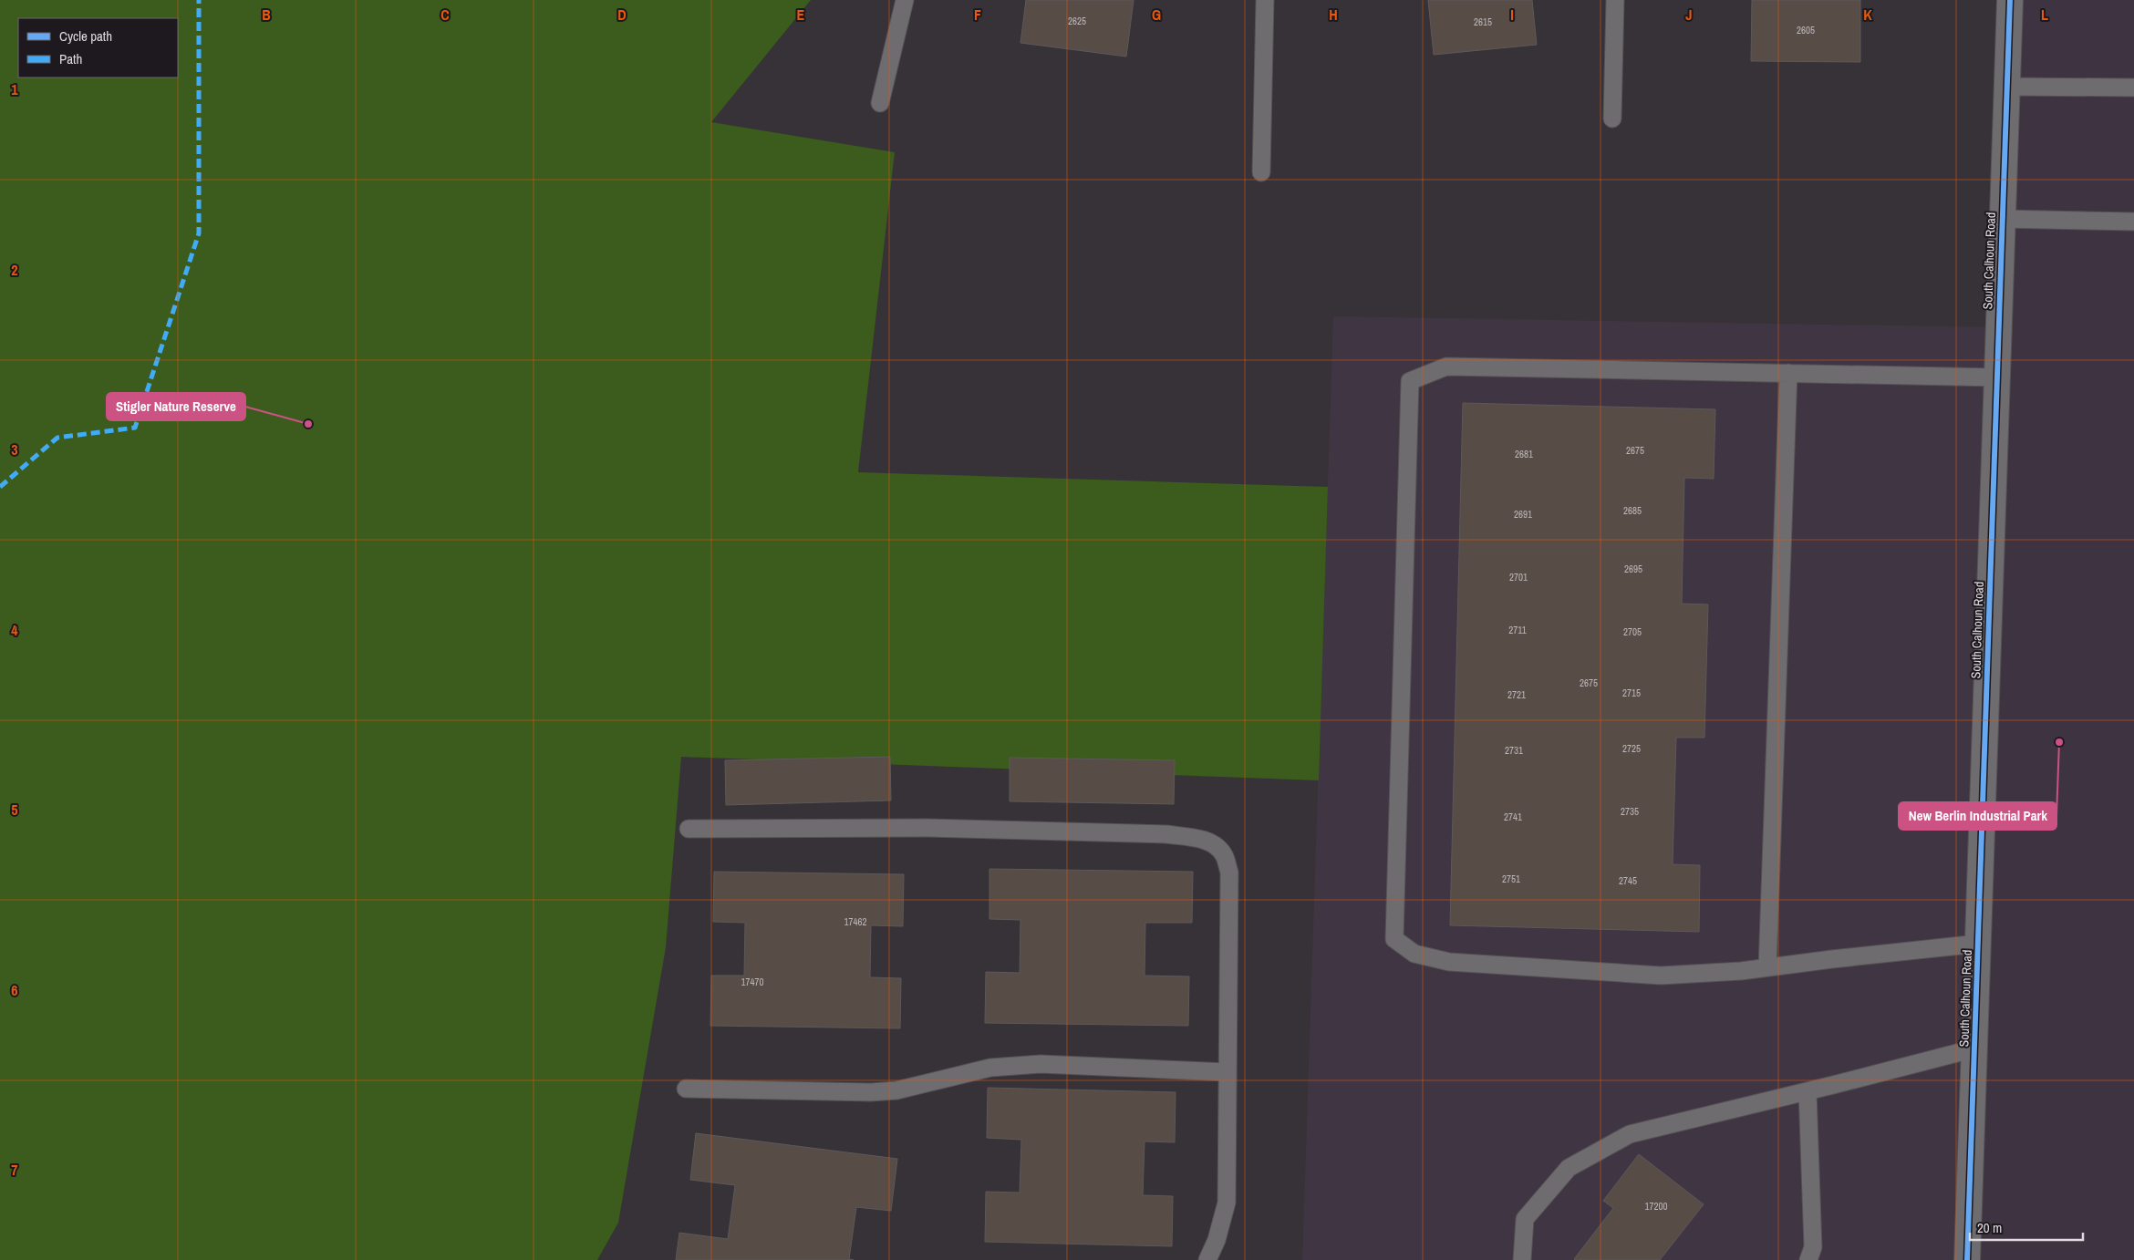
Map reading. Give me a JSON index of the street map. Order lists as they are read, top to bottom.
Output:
{
  "streets": {
    "street": ["South Calhoun Road"]
  },
  "places": ["Stigler Nature Reserve", "New Berlin Industrial Park"],
  "house_numbers": [
    "2625",
    "2615",
    "2605",
    "2675",
    "2681",
    "2685",
    "2691",
    "2695",
    "2701",
    "2711",
    "2705",
    "2675",
    "2715",
    "2721",
    "2725",
    "2731",
    "2735",
    "2741",
    "2751",
    "2745",
    "17462",
    "17470",
    "17200"
  ],
  "legend": ["Cycle path", "Path"],
  "scale_bar": "20 m",
  "grid": {
    "columns": [
      "B",
      "C",
      "D",
      "E",
      "F",
      "G",
      "H",
      "I",
      "J",
      "K",
      "L"
    ],
    "rows": [
      "1",
      "2",
      "3",
      "4",
      "5",
      "6",
      "7"
    ]
  }
}
